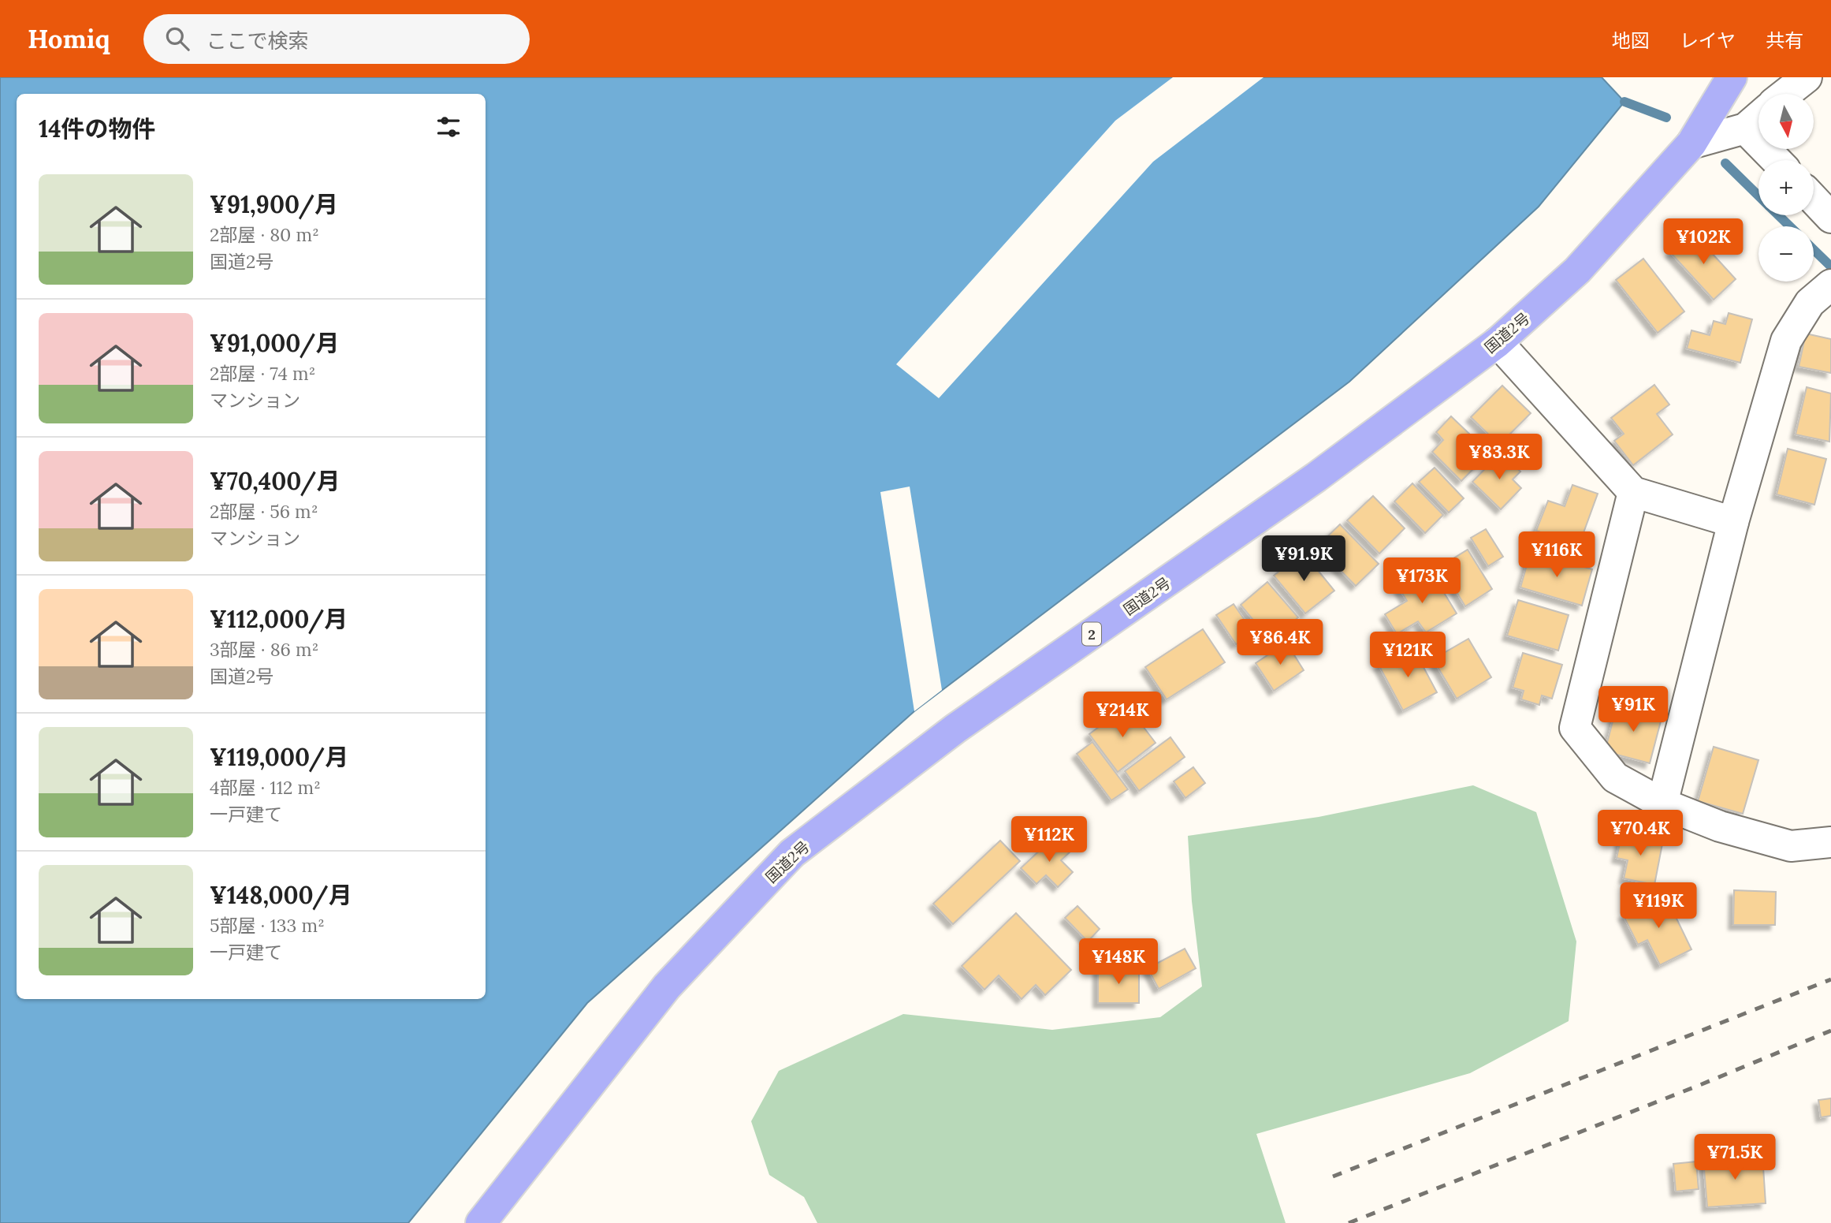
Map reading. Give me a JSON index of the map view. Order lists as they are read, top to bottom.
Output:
{
  "streets": {
    "highway": ["国道2号", "2"]
  },
  "north": "bottom",
  "page": {
    "header": "Homiq",
    "search": "ここで検索",
    "nav": ["地図", "レイヤ", "共有"],
    "map_buttons": ["+", "−"],
    "heading": "14件の物件",
    "list": [
      {
        "name": "¥91,900/月",
        "note": "2部屋 · 80 m² · 国道2号"
      },
      {
        "name": "¥91,000/月",
        "note": "2部屋 · 74 m² · マンション"
      },
      {
        "name": "¥70,400/月",
        "note": "2部屋 · 56 m² · マンション"
      },
      {
        "name": "¥112,000/月",
        "note": "3部屋 · 86 m² · 国道2号"
      },
      {
        "name": "¥119,000/月",
        "note": "4部屋 · 112 m² · 一戸建て"
      },
      {
        "name": "¥148,000/月",
        "note": "5部屋 · 133 m² · 一戸建て"
      }
    ],
    "price": [
      "¥102K",
      "¥83.3K",
      "¥116K",
      "¥91.9K",
      "¥173K",
      "¥86.4K",
      "¥121K",
      "¥91K",
      "¥214K",
      "¥70.4K",
      "¥112K",
      "¥119K",
      "¥148K",
      "¥71.5K"
    ]
  }
}
